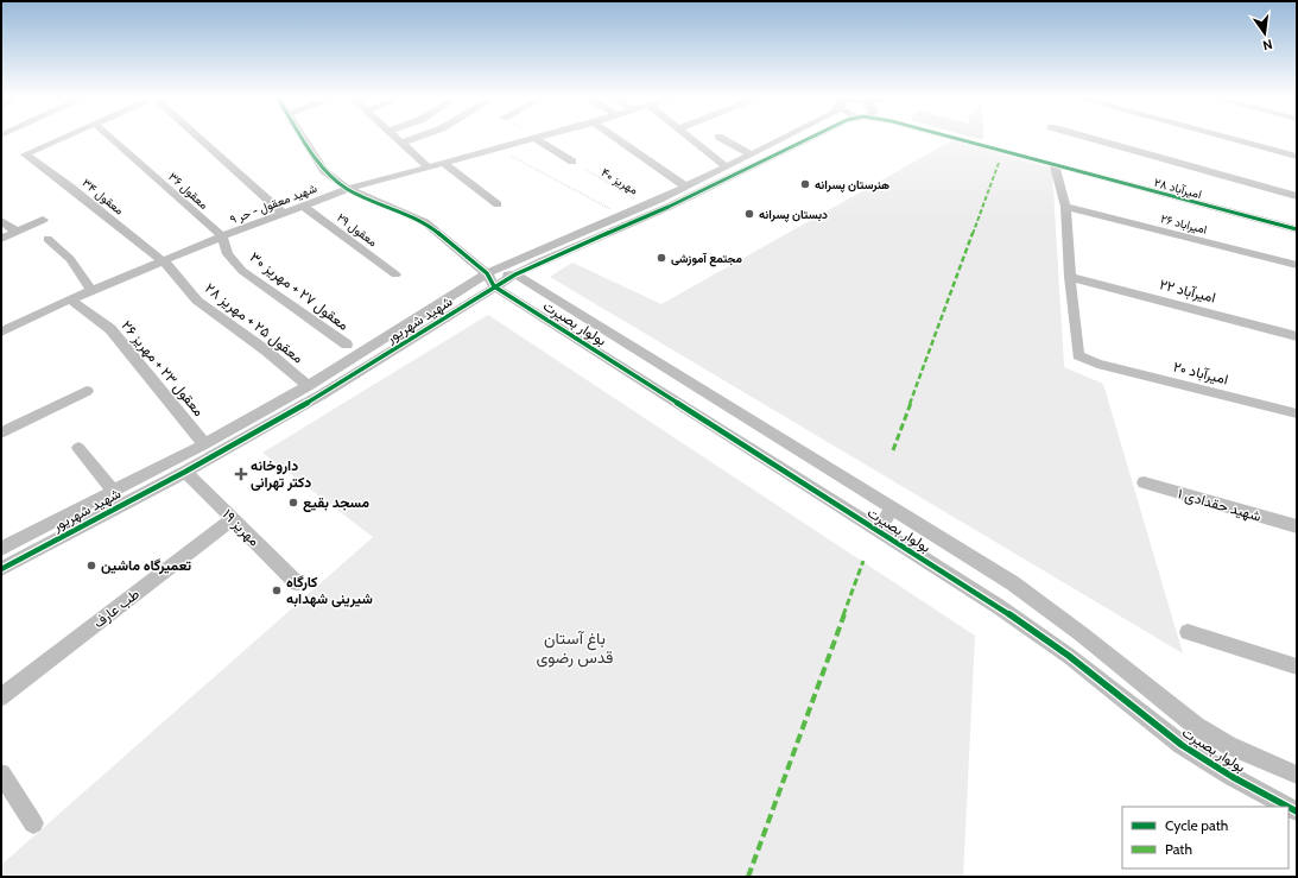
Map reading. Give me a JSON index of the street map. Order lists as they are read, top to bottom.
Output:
{
  "streets": {
    "street": [
      "امیرآباد ۲۸",
      "معقول ۳۶",
      "معقول ۳۴",
      "شهید معقول - حر ۹",
      "امیراباد ۲۶",
      "معقول ۲۹",
      "معقول ۲۷ + مهریز ۳۰",
      "امیرآباد ۲۲",
      "شهید شهریور",
      "معقول ۲۵ + مهریز ۲۸",
      "بولوار بصیرت",
      "معقول ۲۳ + مهریز ۲۶",
      "امیرآباد ۲۰",
      "شهید حقدادی ۱",
      "مهریز ۱۹",
      "طب عارف"
    ],
    "path": ["مهریز ۴۰"]
  },
  "crossings": [
    ["مهریز ۴۰", "شهید شهریور"],
    ["معقول ۳۶", "شهید معقول - حر ۹"],
    ["معقول ۳۶", "معقول ۲۷ + مهریز ۳۰"],
    ["معقول ۳۴", "شهید معقول - حر ۹"],
    ["معقول ۳۴", "معقول ۲۵ + مهریز ۲۸"],
    ["شهید معقول - حر ۹", "معقول ۲۹"],
    ["شهید معقول - حر ۹", "معقول ۲۷ + مهریز ۳۰"],
    ["شهید معقول - حر ۹", "معقول ۲۵ + مهریز ۲۸"],
    ["شهید معقول - حر ۹", "معقول ۲۳ + مهریز ۲۶"],
    ["امیرآباد ۲۲", "امیرآباد ۲۰"],
    ["شهید شهریور", "معقول ۲۵ + مهریز ۲۸"],
    ["شهید شهریور", "بولوار بصیرت"],
    ["شهید شهریور", "معقول ۲۳ + مهریز ۲۶"],
    ["شهید شهریور", "مهریز ۱۹"],
    ["مهریز ۱۹", "طب عارف"]
  ],
  "parks": ["باغ آستان قدس رضوی"],
  "places": {
    "other": [
      "هنرستان پسرانه",
      "دبستان پسرانه",
      "مجتمع آموزشی",
      "مسجد بقیع",
      "تعمیرگاه ماشین",
      "کارگاه شیرینی شهدابه"
    ],
    "health": ["داروخانه دکتر تهرانی"]
  },
  "legend": ["Cycle path", "Path"],
  "north": "bottom"
}
